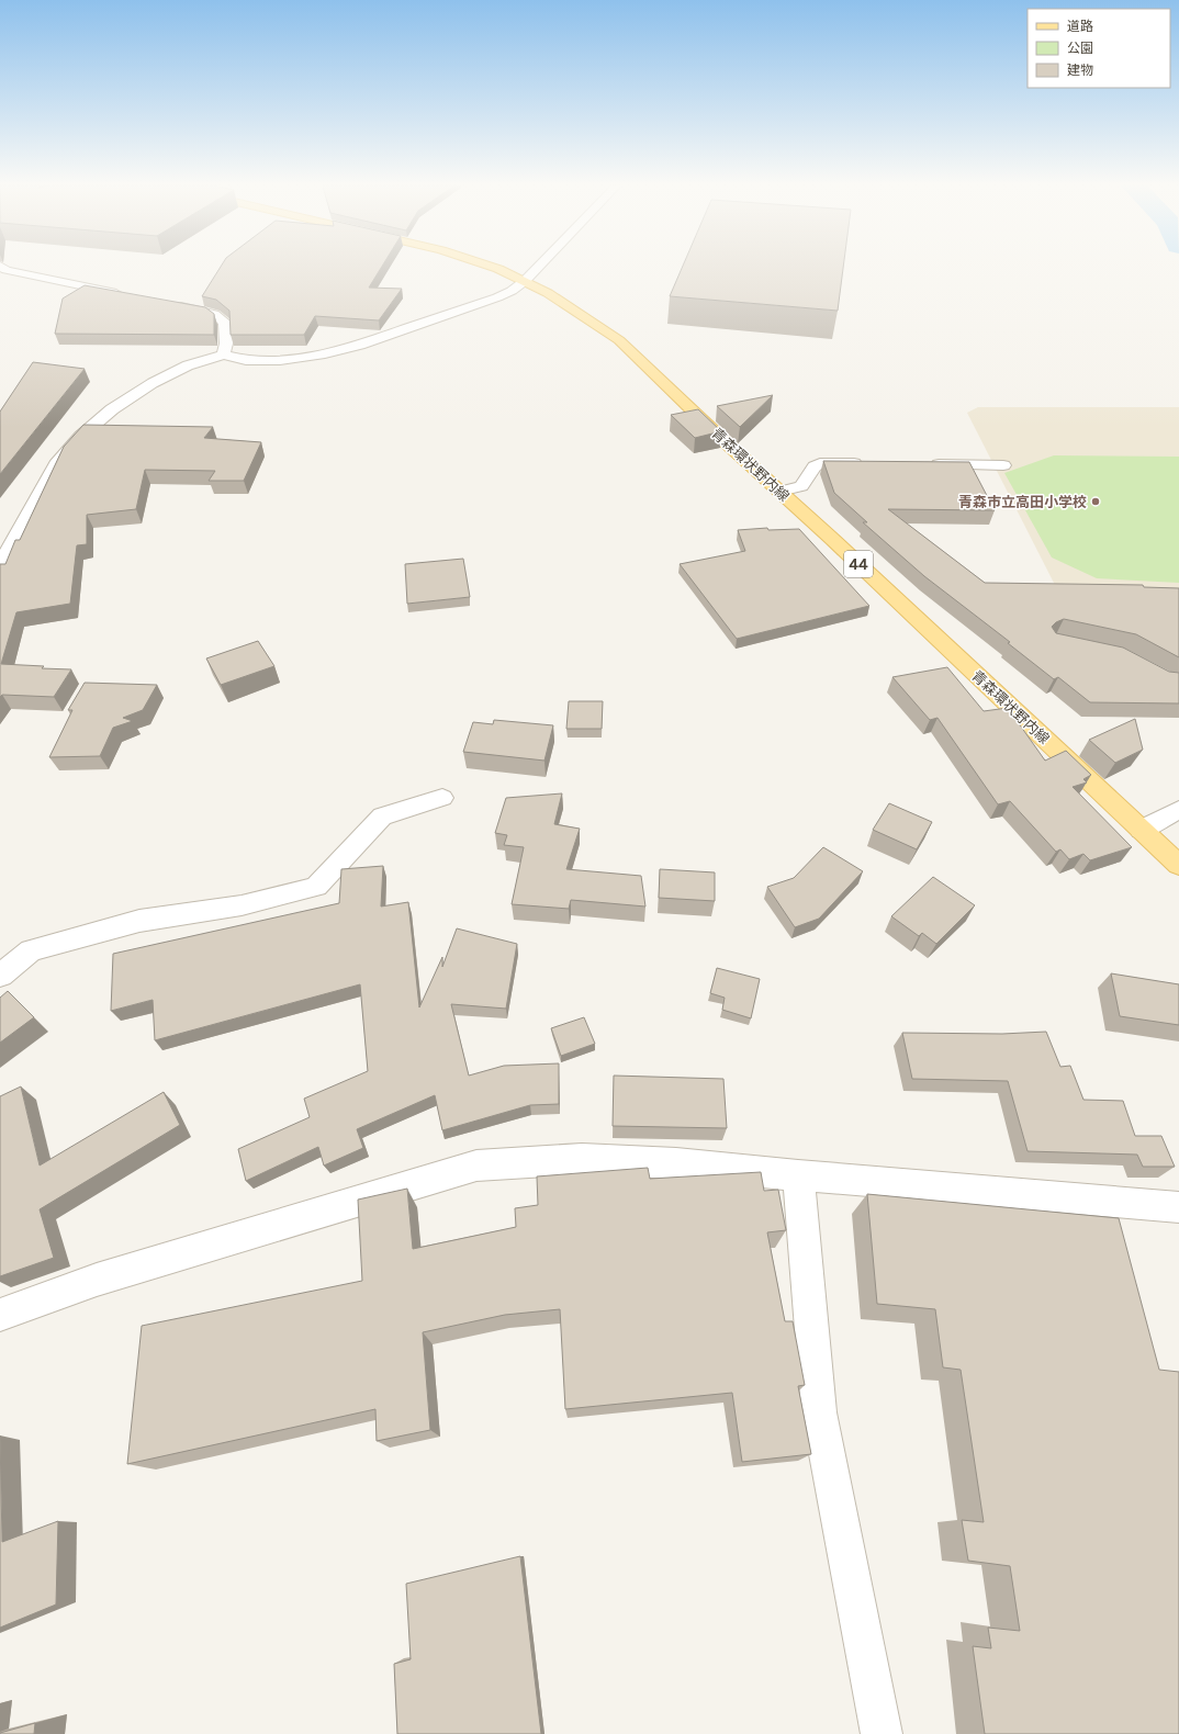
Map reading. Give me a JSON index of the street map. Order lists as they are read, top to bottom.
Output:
{
  "streets": {
    "main road": ["青森環状野内線", "44"]
  },
  "places": ["青森市立高田小学校"],
  "legend": ["道路", "公園", "建物"]
}
